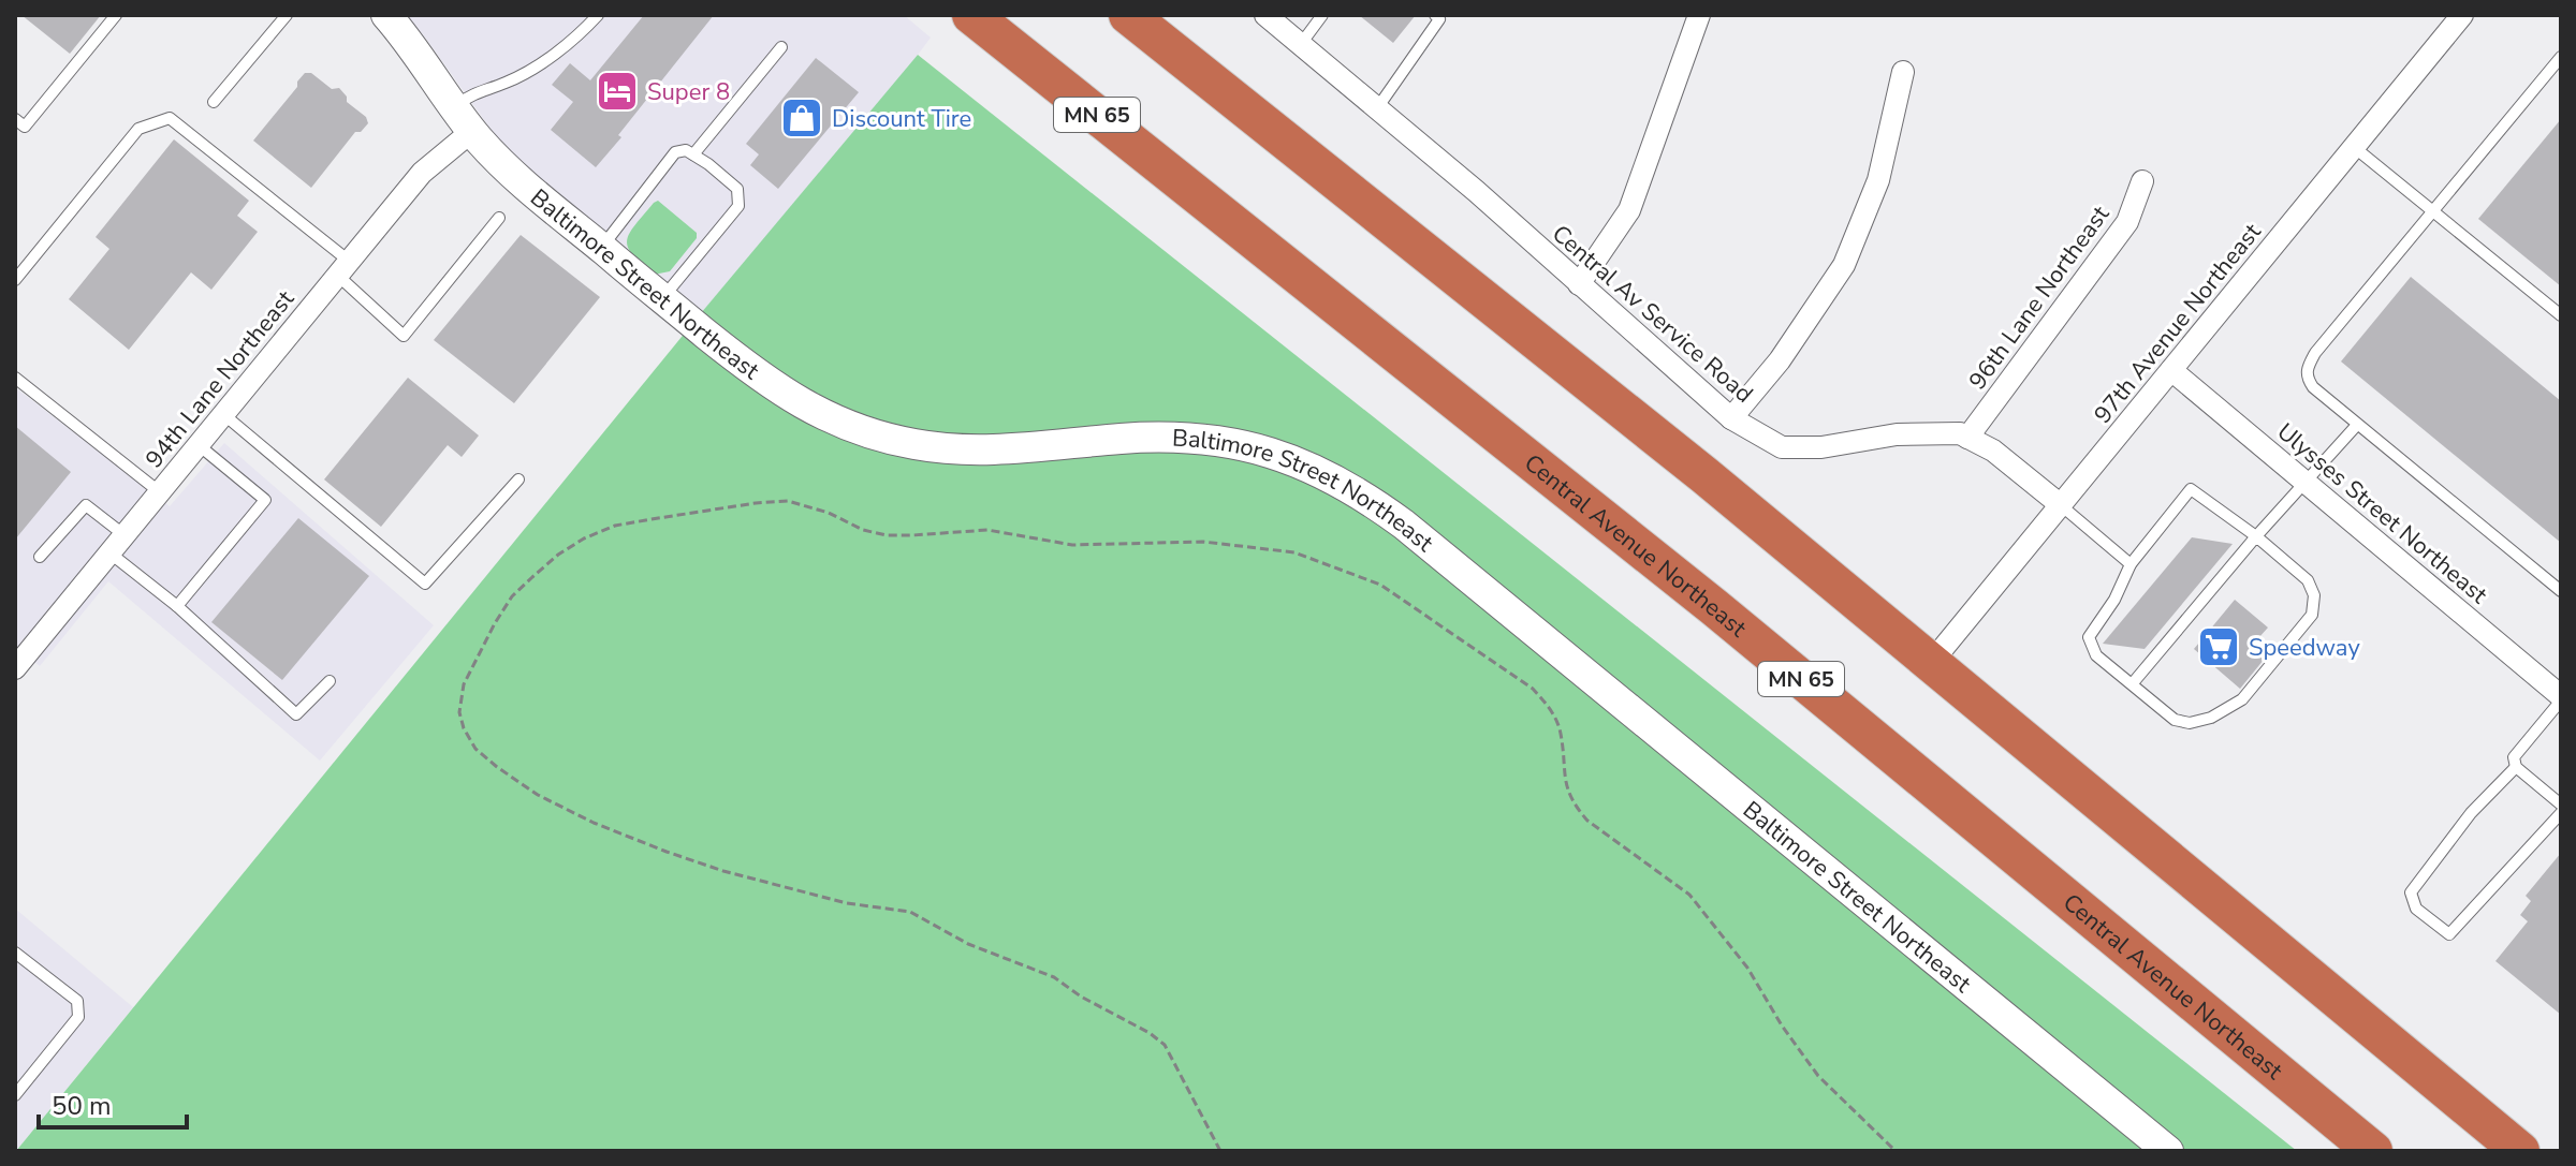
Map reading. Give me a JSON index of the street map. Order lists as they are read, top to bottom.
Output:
{
  "streets": {
    "highway": ["MN 65", "Central Avenue Northeast"],
    "street": [
      "Baltimore Street Northeast",
      "96th Lane Northeast",
      "Central Av Service Road",
      "97th Avenue Northeast",
      "94th Lane Northeast",
      "Ulysses Street Northeast"
    ]
  },
  "crossings": [
    ["Baltimore Street Northeast", "94th Lane Northeast"],
    ["96th Lane Northeast", "Central Av Service Road"],
    ["Central Av Service Road", "97th Avenue Northeast"],
    ["97th Avenue Northeast", "Ulysses Street Northeast"]
  ],
  "places": {
    "hotel": ["Super 8"],
    "shop": ["Discount Tire"],
    "supermarket": ["Speedway"]
  },
  "scale_bar": "50 m"
}
